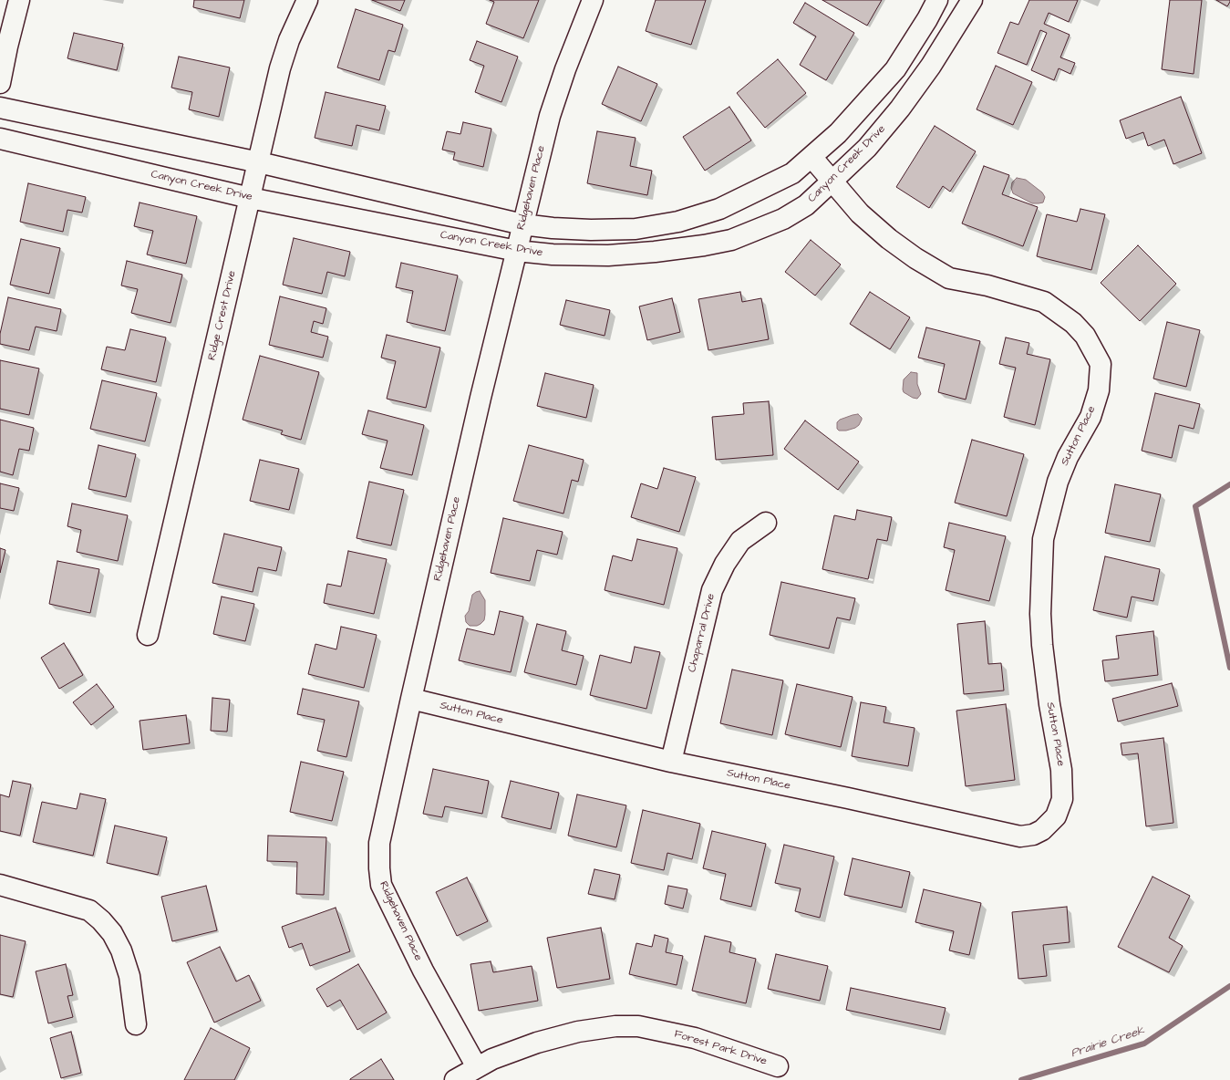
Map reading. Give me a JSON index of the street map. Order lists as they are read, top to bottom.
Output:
{
  "streets": {
    "street": [
      "Canyon Creek Drive",
      "Ridgehaven Place",
      "Ridge Crest Drive",
      "Sutton Place",
      "Chaparral Drive",
      "Forest Park Drive"
    ]
  },
  "crossings": [
    ["Canyon Creek Drive", "Ridgehaven Place"],
    ["Canyon Creek Drive", "Ridge Crest Drive"],
    ["Canyon Creek Drive", "Sutton Place"],
    ["Ridgehaven Place", "Sutton Place"],
    ["Ridgehaven Place", "Forest Park Drive"],
    ["Sutton Place", "Chaparral Drive"]
  ],
  "water": ["Prairie Creek"]
}
